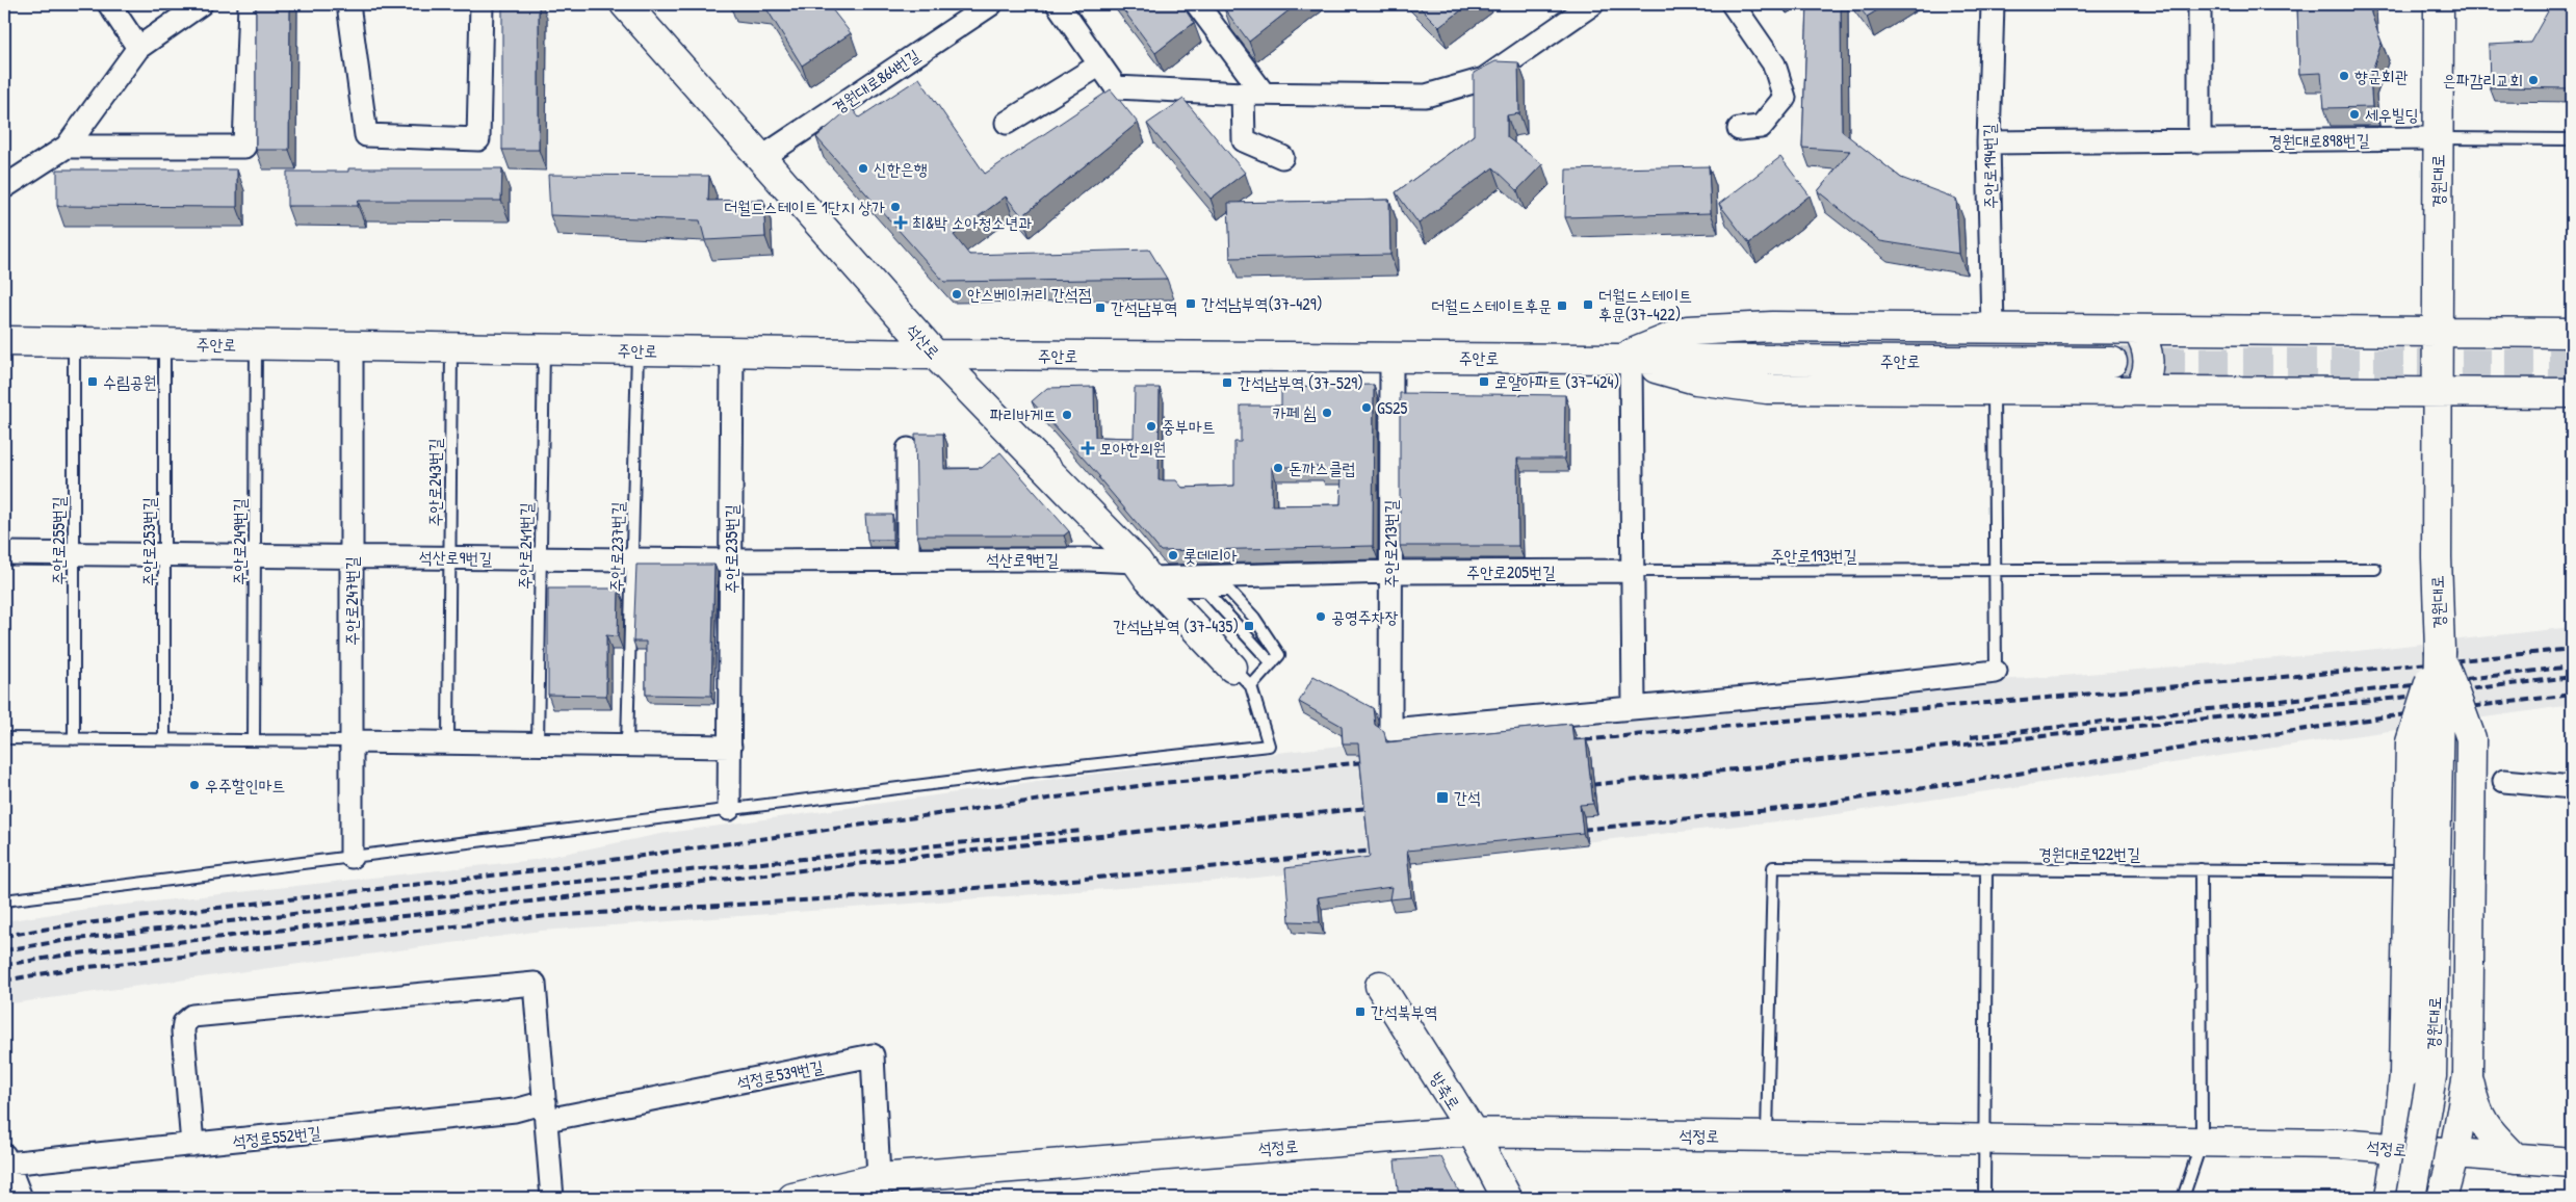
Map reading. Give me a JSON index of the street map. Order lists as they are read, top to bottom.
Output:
{
  "streets": {
    "main road": [
      "경원대로",
      "석산로",
      "주안로",
      "방축로",
      "석정로"
    ],
    "street": [
      "경원대로864번길",
      "경원대로898번길",
      "주안로194번길",
      "주안로213번길",
      "주안로235번길",
      "석산로9번길",
      "주안로205번길",
      "주안로247번길",
      "석정로539번길",
      "석정로552번길"
    ],
    "lane": [
      "주안로243번길",
      "주안로255번길",
      "주안로253번길",
      "주안로249번길",
      "주안로241번길",
      "주안로237번길",
      "주안로193번길",
      "경원대로922번길"
    ]
  },
  "crossings": [
    ["경원대로864번길", "석산로"],
    ["경원대로898번길", "주안로194번길"],
    ["경원대로898번길", "경원대로"],
    ["석산로", "주안로"],
    ["석산로", "석산로9번길"],
    ["주안로", "주안로243번길"],
    ["주안로", "주안로255번길"],
    ["주안로", "주안로253번길"],
    ["주안로", "주안로249번길"],
    ["주안로", "주안로213번길"],
    ["주안로", "주안로241번길"],
    ["주안로", "주안로237번길"],
    ["주안로", "주안로235번길"],
    ["주안로", "주안로247번길"],
    ["주안로243번길", "석산로9번길"],
    ["주안로255번길", "석산로9번길"],
    ["주안로253번길", "석산로9번길"],
    ["주안로249번길", "석산로9번길"],
    ["주안로213번길", "석산로9번길"],
    ["주안로213번길", "주안로205번길"],
    ["주안로241번길", "석산로9번길"],
    ["주안로237번길", "석산로9번길"],
    ["주안로235번길", "석산로9번길"],
    ["주안로193번길", "주안로205번길"],
    ["석산로9번길", "주안로205번길"],
    ["석산로9번길", "주안로247번길"],
    ["경원대로922번길", "석정로"],
    ["석정로539번길", "석정로"],
    ["석정로539번길", "석정로552번길"],
    ["방축로", "석정로"]
  ],
  "places": {
    "other": [
      "향군회관",
      "은파감리교회",
      "세우빌딩",
      "신한은행",
      "더월드스테이트 1단지 상가",
      "안스베이커리 간석점",
      "GS25",
      "카페 쉼",
      "파리바게뜨",
      "중부마트",
      "돈까스클럽",
      "롯데리아",
      "공영주차장",
      "우주할인마트"
    ],
    "health": ["최&박 소아청소년과", "모아한의원"],
    "transit": [
      "간석남부역(37-429)",
      "더월드스테이트 후문(37-422)",
      "더월드스테이트후문",
      "간석남부역",
      "수림공원",
      "로얄아파트 (37-424)",
      "간석남부역 (37-529)",
      "간석남부역 (37-435)",
      "간석",
      "간석북부역"
    ]
  }
}
